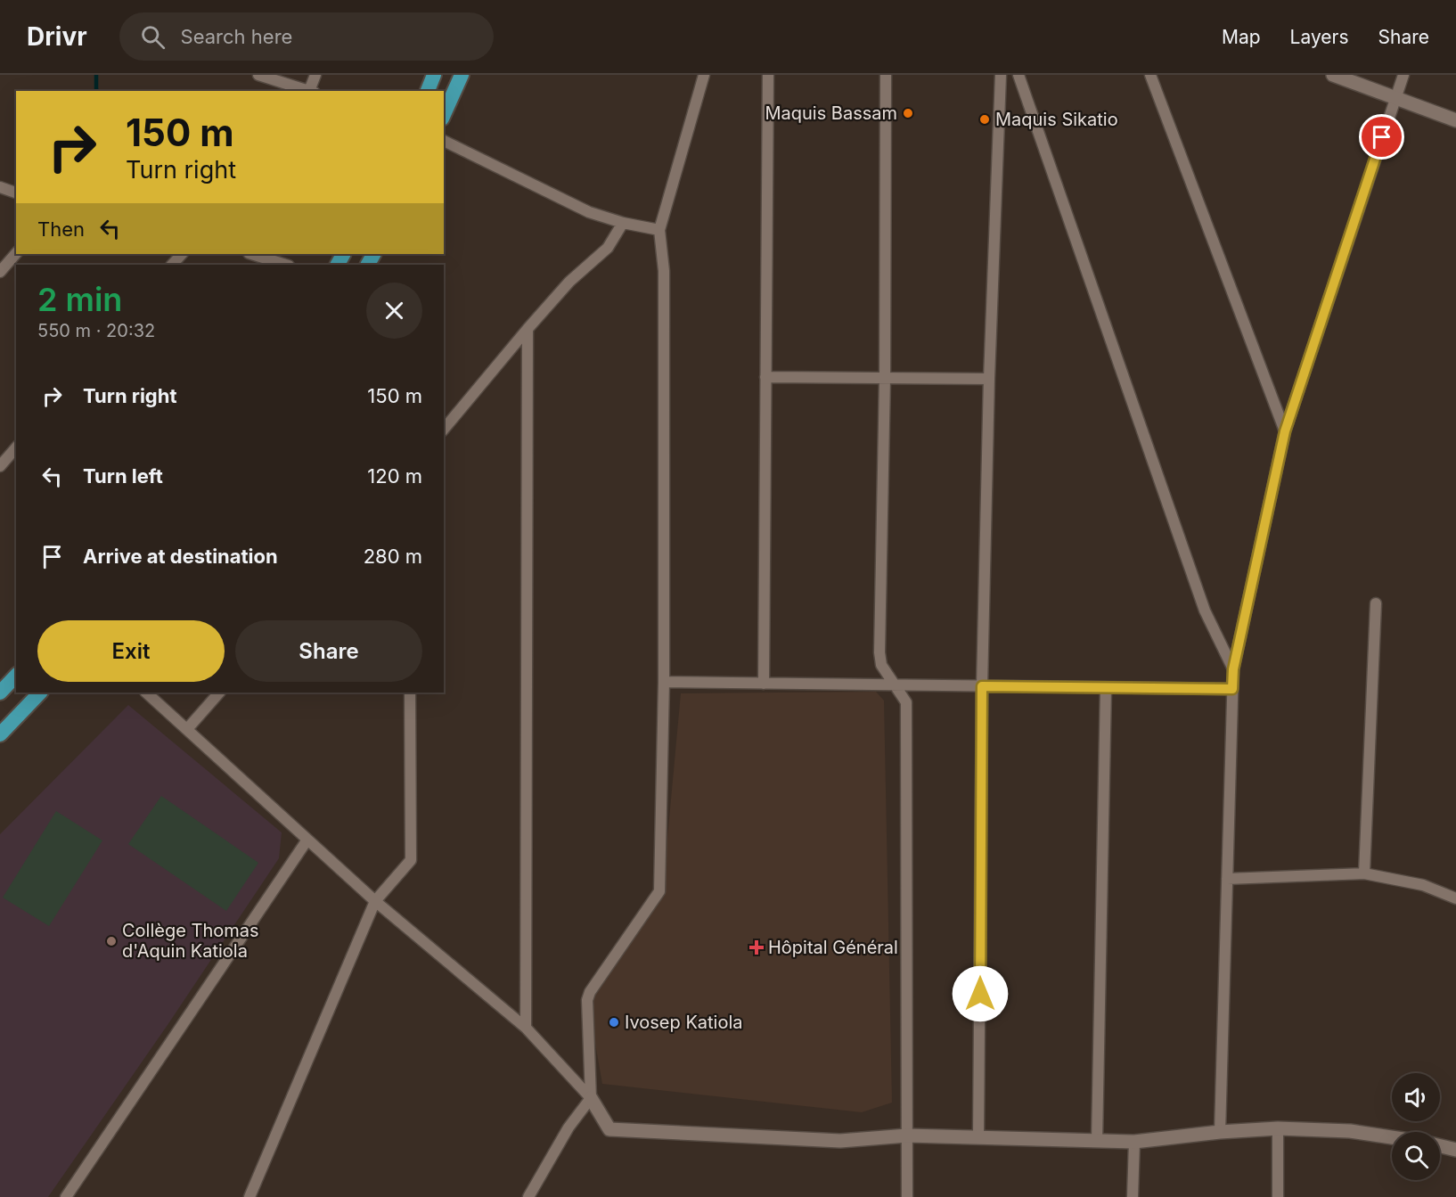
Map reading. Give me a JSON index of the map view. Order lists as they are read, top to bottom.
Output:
{
  "places": {
    "other": [
      "Maquis Bassam",
      "Maquis Sikatio",
      "Collège Thomas d'Aquin Katiola",
      "Ivosep Katiola"
    ],
    "health": ["Hôpital Général"]
  },
  "page": {
    "header": "Drivr",
    "search": "Search here",
    "nav": ["Map", "Layers", "Share"],
    "turn": ["150 m", "Turn right"],
    "then": "Then",
    "heading": ["2 min", "550 m · 20:32"],
    "list": [
      {
        "name": "Turn right",
        "value": "150 m"
      },
      {
        "name": "Turn left",
        "value": "120 m"
      },
      {
        "name": "Arrive at destination",
        "value": "280 m"
      }
    ],
    "buttons": ["Exit", "Share"]
  }
}
